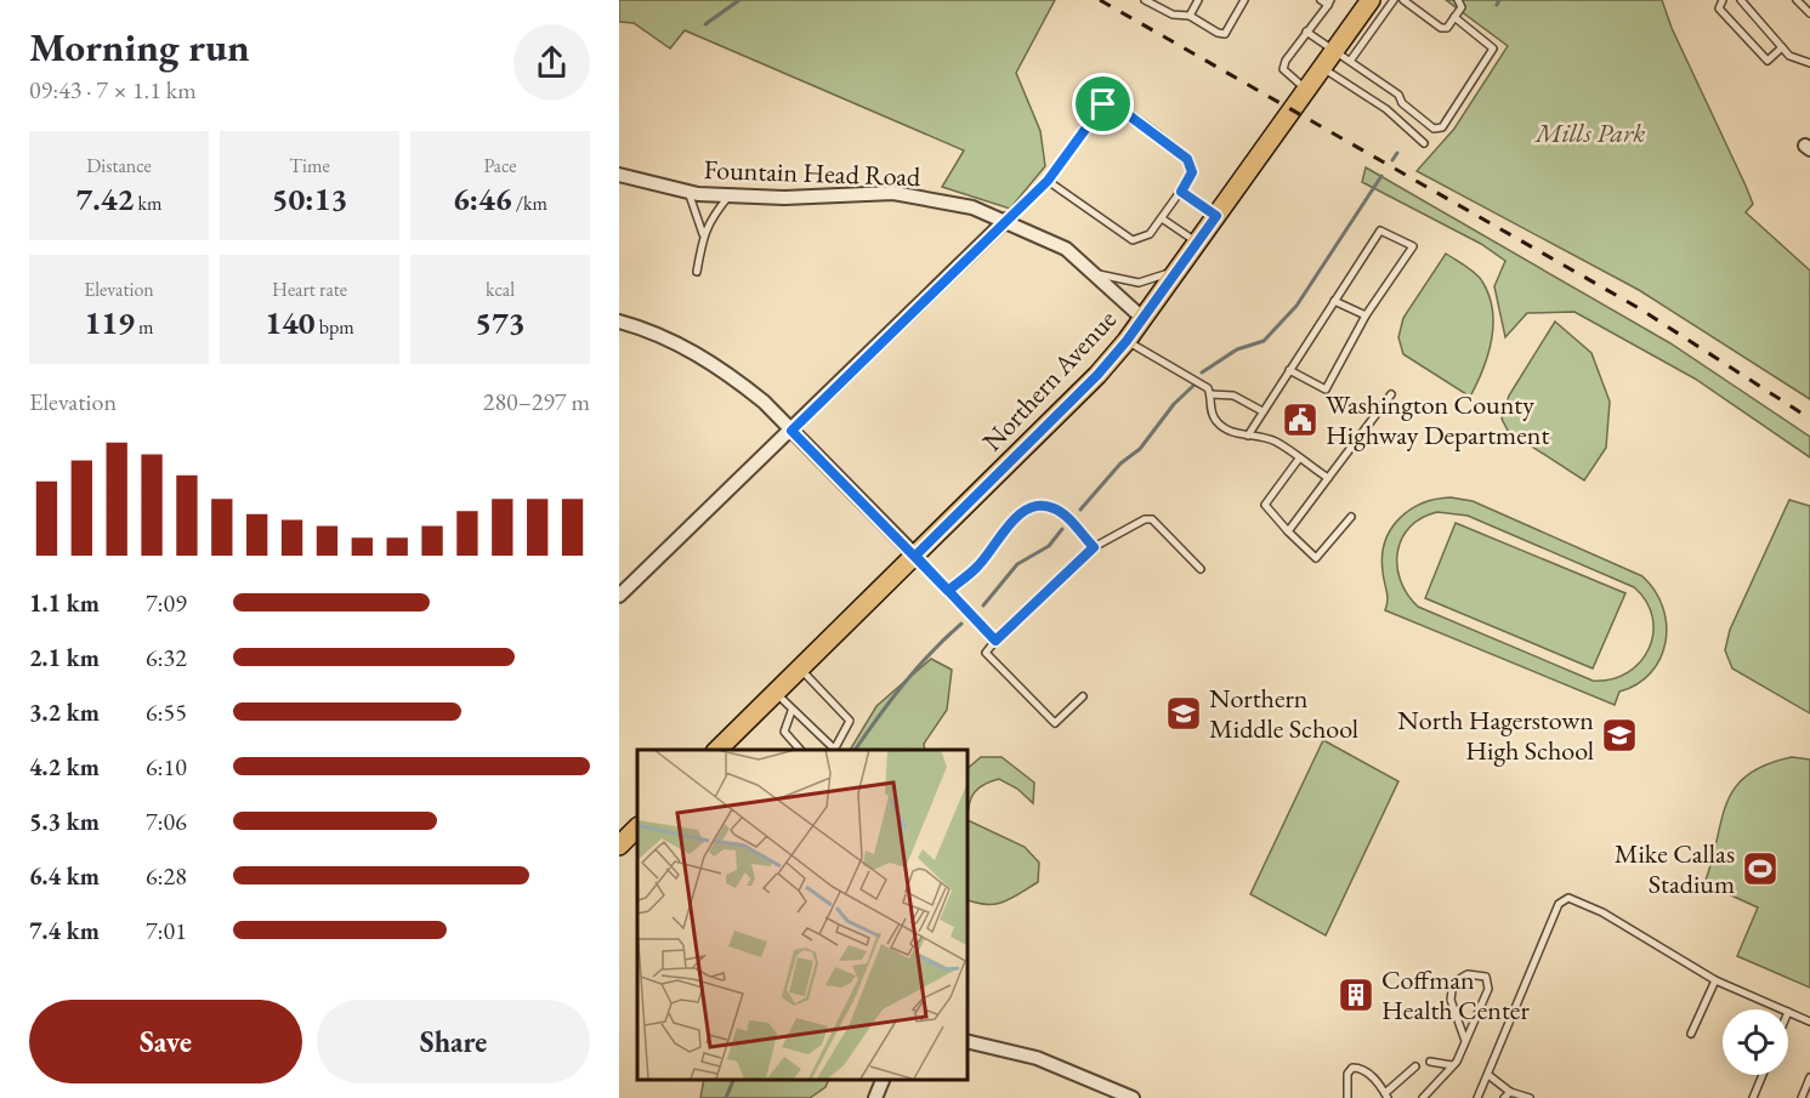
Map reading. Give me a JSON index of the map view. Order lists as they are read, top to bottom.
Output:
{
  "streets": {
    "main road": ["Northern Avenue"],
    "street": ["Fountain Head Road"]
  },
  "crossings": [
    ["Fountain Head Road", "Northern Avenue"]
  ],
  "parks": ["Mills Park"],
  "places": {
    "public building": ["Washington County Highway Department"],
    "school or university": ["Northern Middle School", "North Hagerstown High School"],
    "sports": ["Mike Callas Stadium"],
    "building": ["Coffman Health Center"]
  },
  "page": {
    "heading": ["Morning run", "09:43 · 7 × 1.1 km"],
    "stats": [
      ["Distance", "7.42 km"],
      ["Time", "50:13"],
      ["Pace", "6:46 /km"],
      ["Elevation", "119 m"],
      ["Heart rate", "140 bpm"],
      ["kcal", "573"]
    ],
    "chart": ["Elevation", "280–297 m"],
    "list": [
      {
        "name": "1.1 km",
        "note": "7:09"
      },
      {
        "name": "2.1 km",
        "note": "6:32"
      },
      {
        "name": "3.2 km",
        "note": "6:55"
      },
      {
        "name": "4.2 km",
        "note": "6:10"
      },
      {
        "name": "5.3 km",
        "note": "7:06"
      },
      {
        "name": "6.4 km",
        "note": "6:28"
      },
      {
        "name": "7.4 km",
        "note": "7:01"
      }
    ],
    "buttons": ["Save", "Share"]
  }
}
